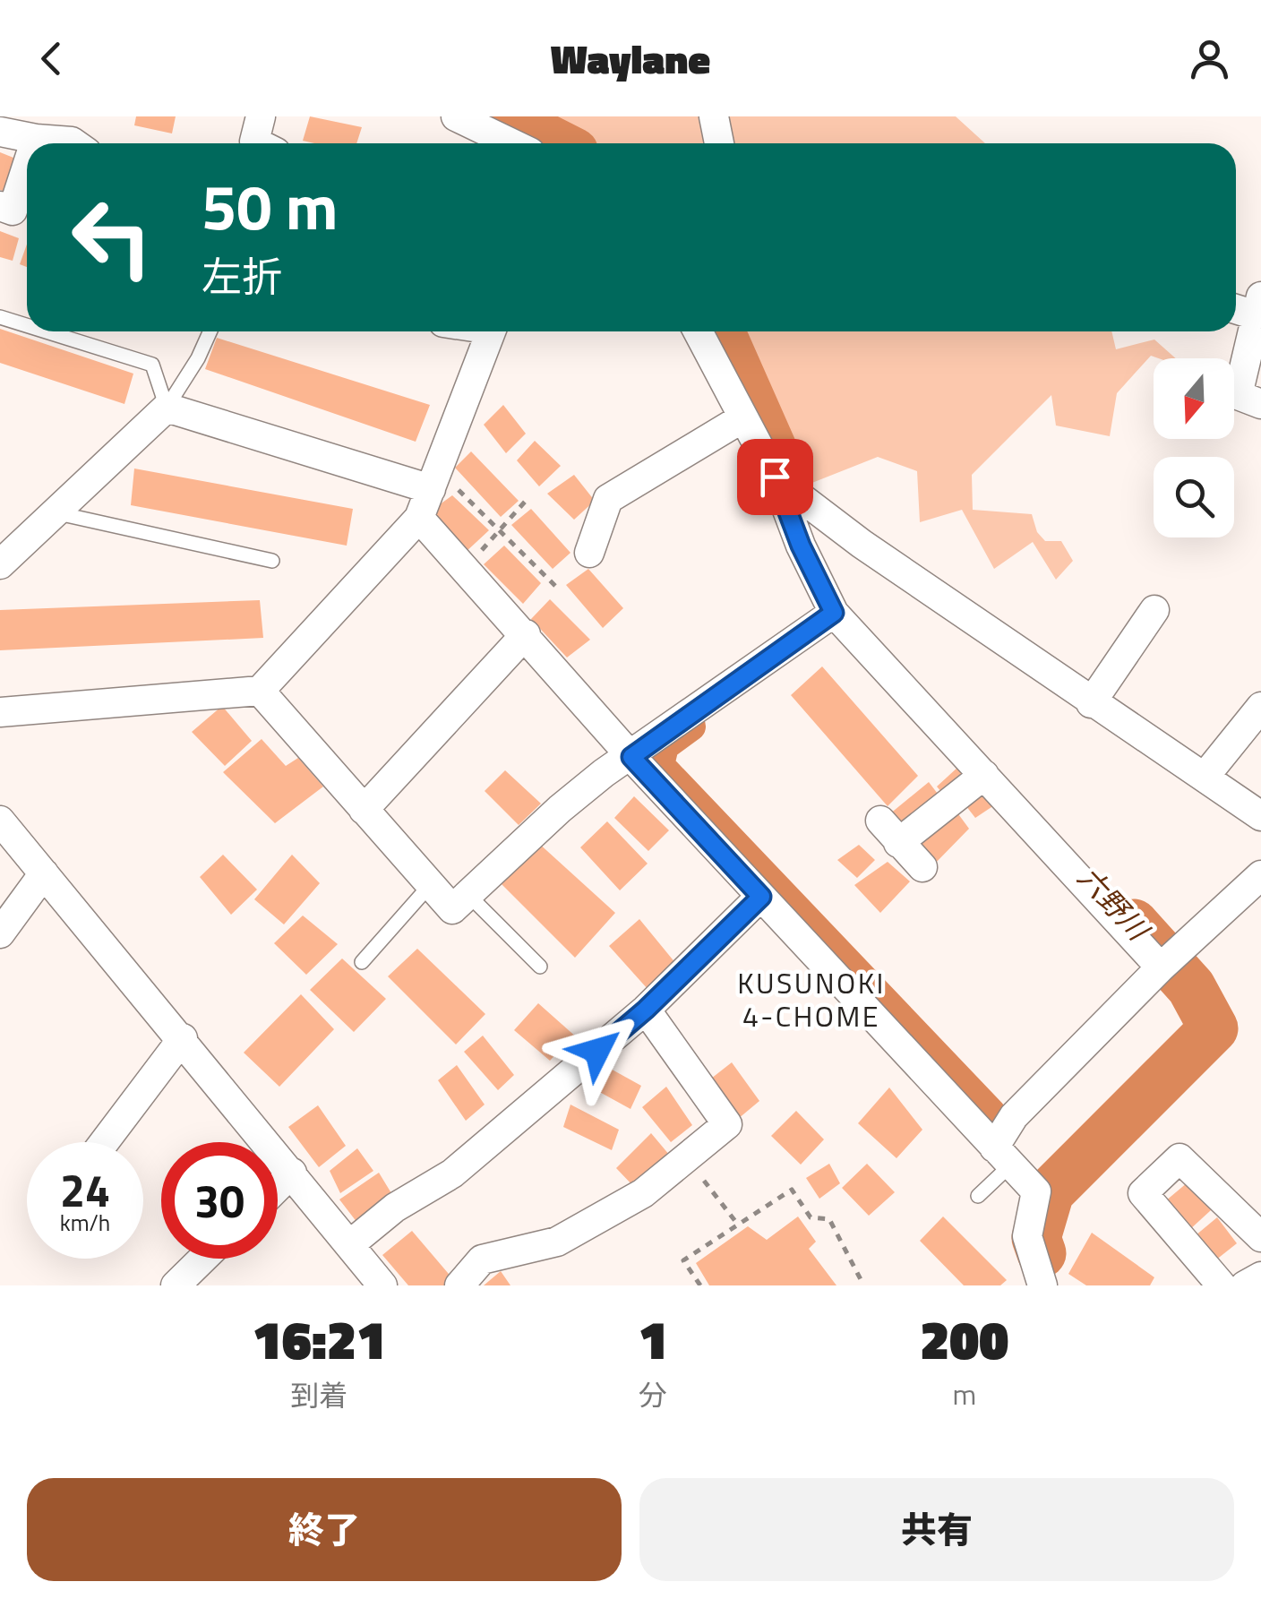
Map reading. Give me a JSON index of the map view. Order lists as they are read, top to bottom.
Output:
{
  "districts": ["KUSUNOKI 4-CHOME"],
  "water": ["六野川"],
  "north": "bottom",
  "page": {
    "header": "Waylane",
    "turn": ["50 m", "左折"],
    "speed": "24 km/h",
    "limit": "30",
    "eta": [
      "16:21",
      "到着",
      "1",
      "分",
      "200",
      "m"
    ],
    "buttons": ["終了", "共有"]
  }
}
